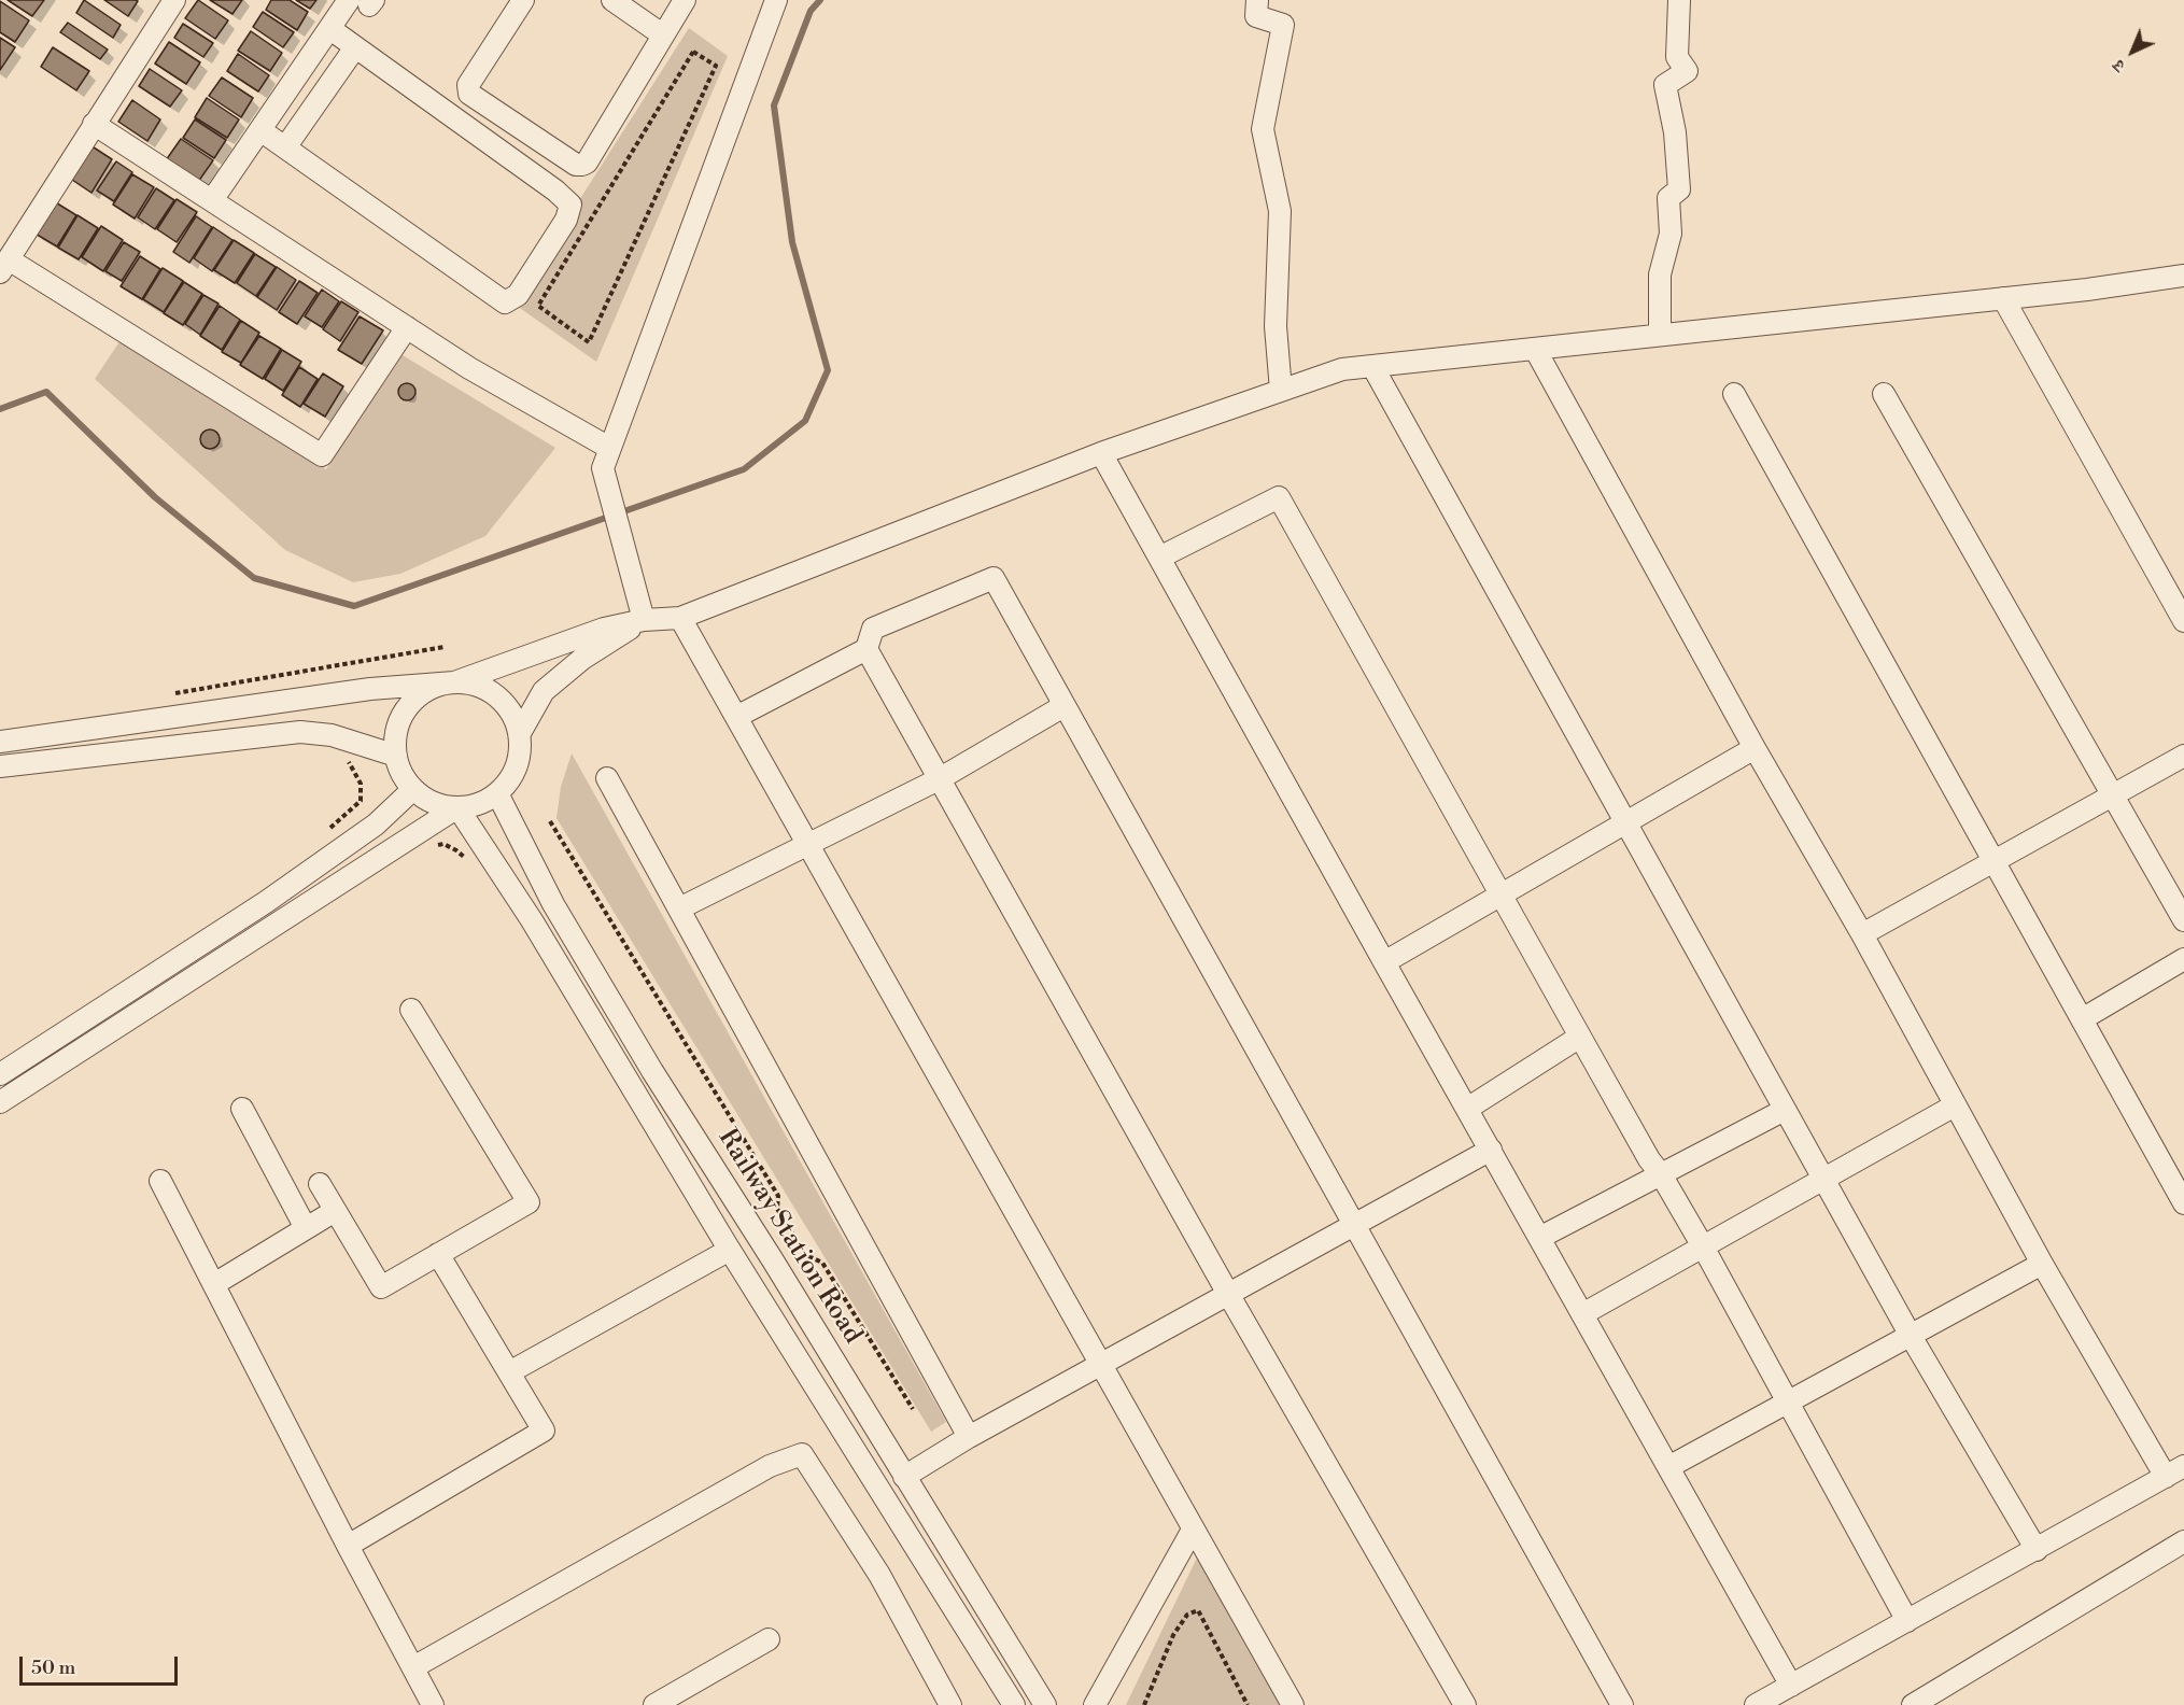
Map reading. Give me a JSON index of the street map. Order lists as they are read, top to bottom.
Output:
{
  "streets": {
    "street": ["Railway Station Road"]
  },
  "scale_bar": "50 m",
  "north": "bottom left"
}
